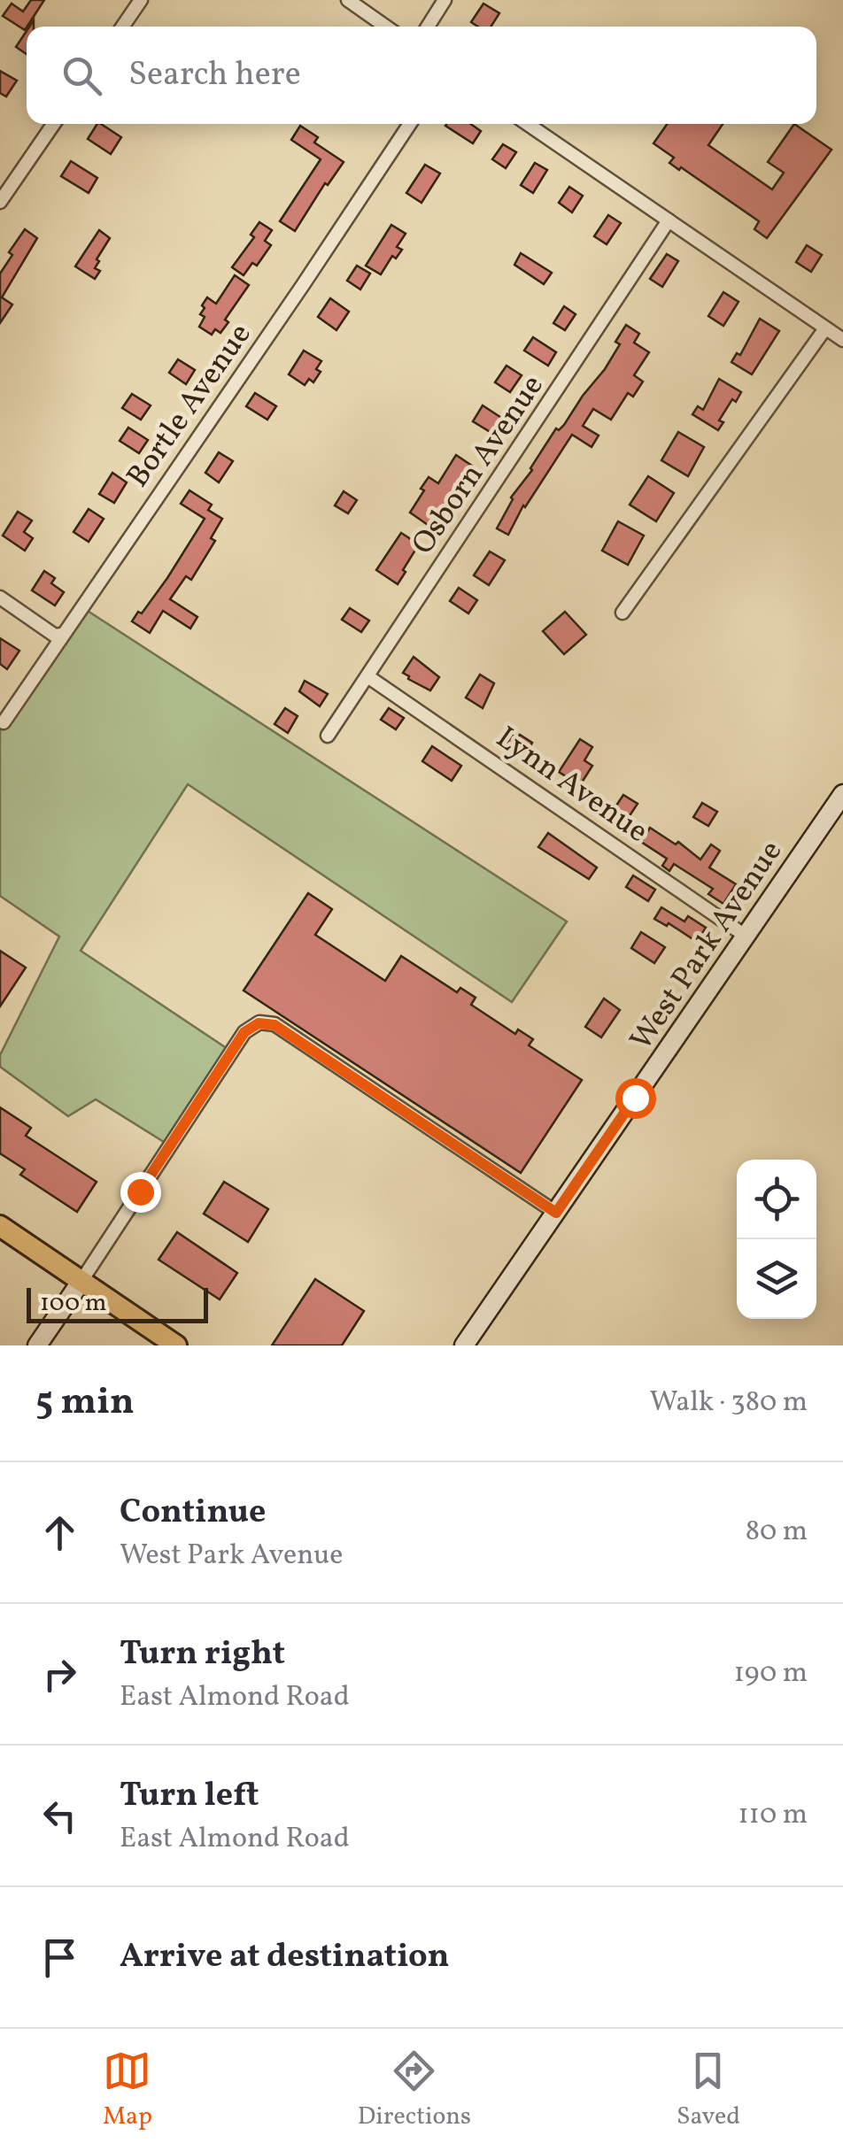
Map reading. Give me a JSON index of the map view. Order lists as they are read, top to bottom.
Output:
{
  "streets": {
    "main road": ["West Park Avenue"],
    "street": ["Bortle Avenue", "Osborn Avenue", "Lynn Avenue"]
  },
  "crossings": [
    ["Osborn Avenue", "Lynn Avenue"],
    ["Lynn Avenue", "West Park Avenue"]
  ],
  "scale_bar": "100 m",
  "page": {
    "search": "Search here",
    "scale": "100 m",
    "heading": ["5 min", "Walk · 380 m"],
    "list": [
      ["Continue", "West Park Avenue", "80 m"],
      ["Turn right", "East Almond Road", "190 m"],
      ["Turn left", "East Almond Road", "110 m"],
      "Arrive at destination"
    ],
    "nav": ["Map", "Directions", "Saved"]
  }
}
